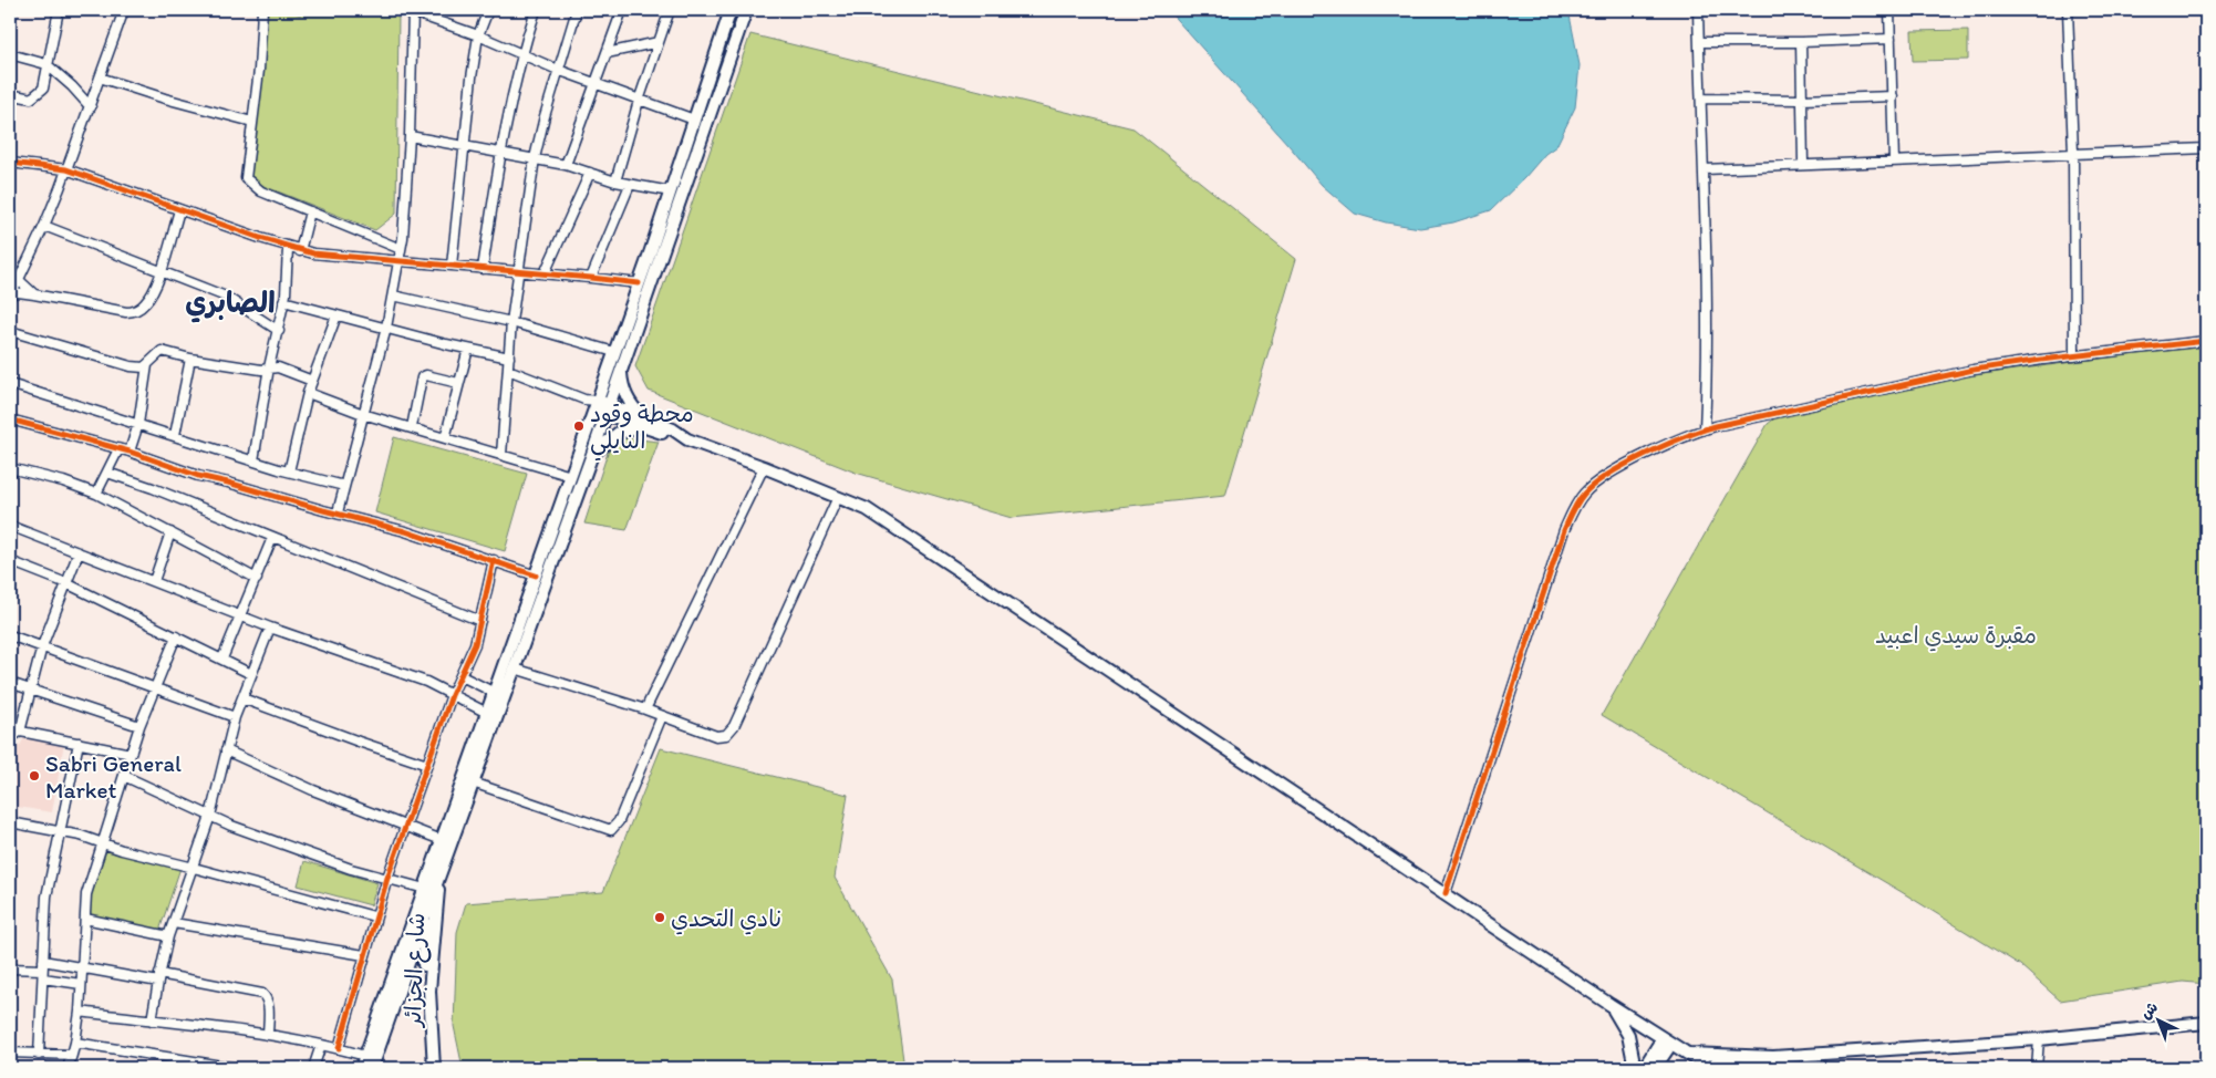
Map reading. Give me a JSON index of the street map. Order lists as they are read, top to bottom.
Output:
{
  "streets": {
    "main road": ["شارع الجزائر"]
  },
  "districts": ["الصابري"],
  "parks": ["مقبرة سيدي اعبيد"],
  "places": ["محطة وقود النايلي", "Sabri General Market", "نادي التحدي"],
  "north": "top left"
}
